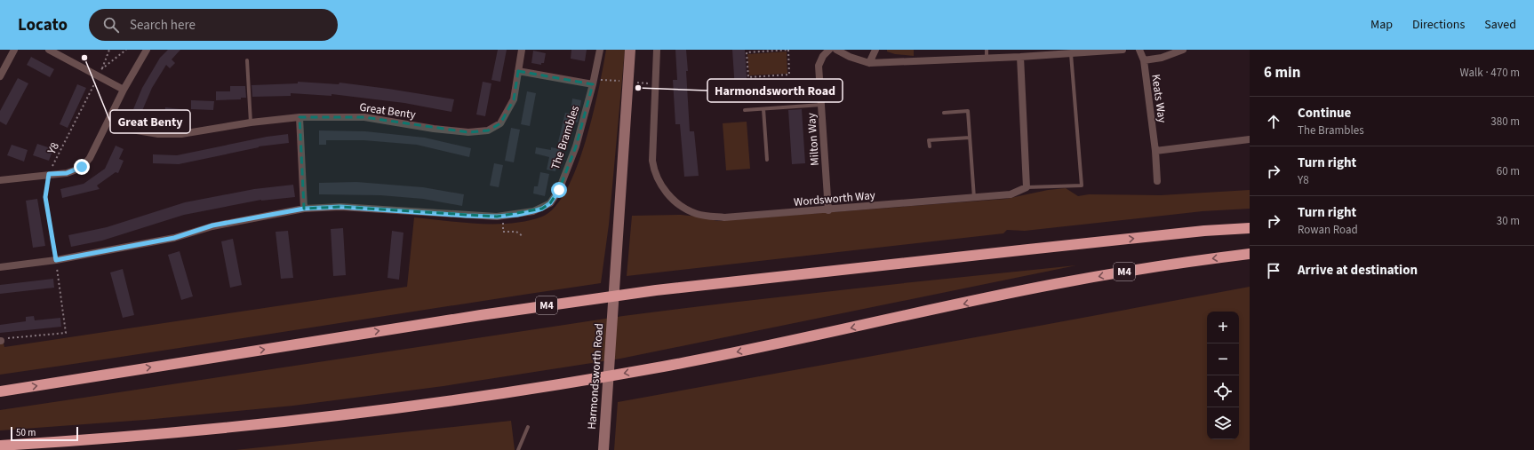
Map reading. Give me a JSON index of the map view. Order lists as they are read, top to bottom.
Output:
{
  "streets": {
    "highway": ["M4"],
    "street": [
      "Keats Way",
      "Great Benty",
      "The Brambles",
      "Milton Way",
      "Wordsworth Way",
      "Harmondsworth Road"
    ],
    "path": ["Y8"]
  },
  "crossings": [
    ["The Brambles", "Y8"],
    ["Milton Way", "Wordsworth Way"]
  ],
  "places": ["Great Benty", "Harmondsworth Road"],
  "scale_bar": "50 m",
  "page": {
    "header": "Locato",
    "search": "Search here",
    "nav": ["Map", "Directions", "Saved"],
    "heading": ["6 min", "Walk · 470 m"],
    "list": [
      ["Continue", "The Brambles", "380 m"],
      ["Turn right", "Y8", "60 m"],
      ["Turn right", "Rowan Road", "30 m"],
      "Arrive at destination"
    ],
    "map_buttons": ["+", "−"],
    "scale": "50 m"
  }
}
